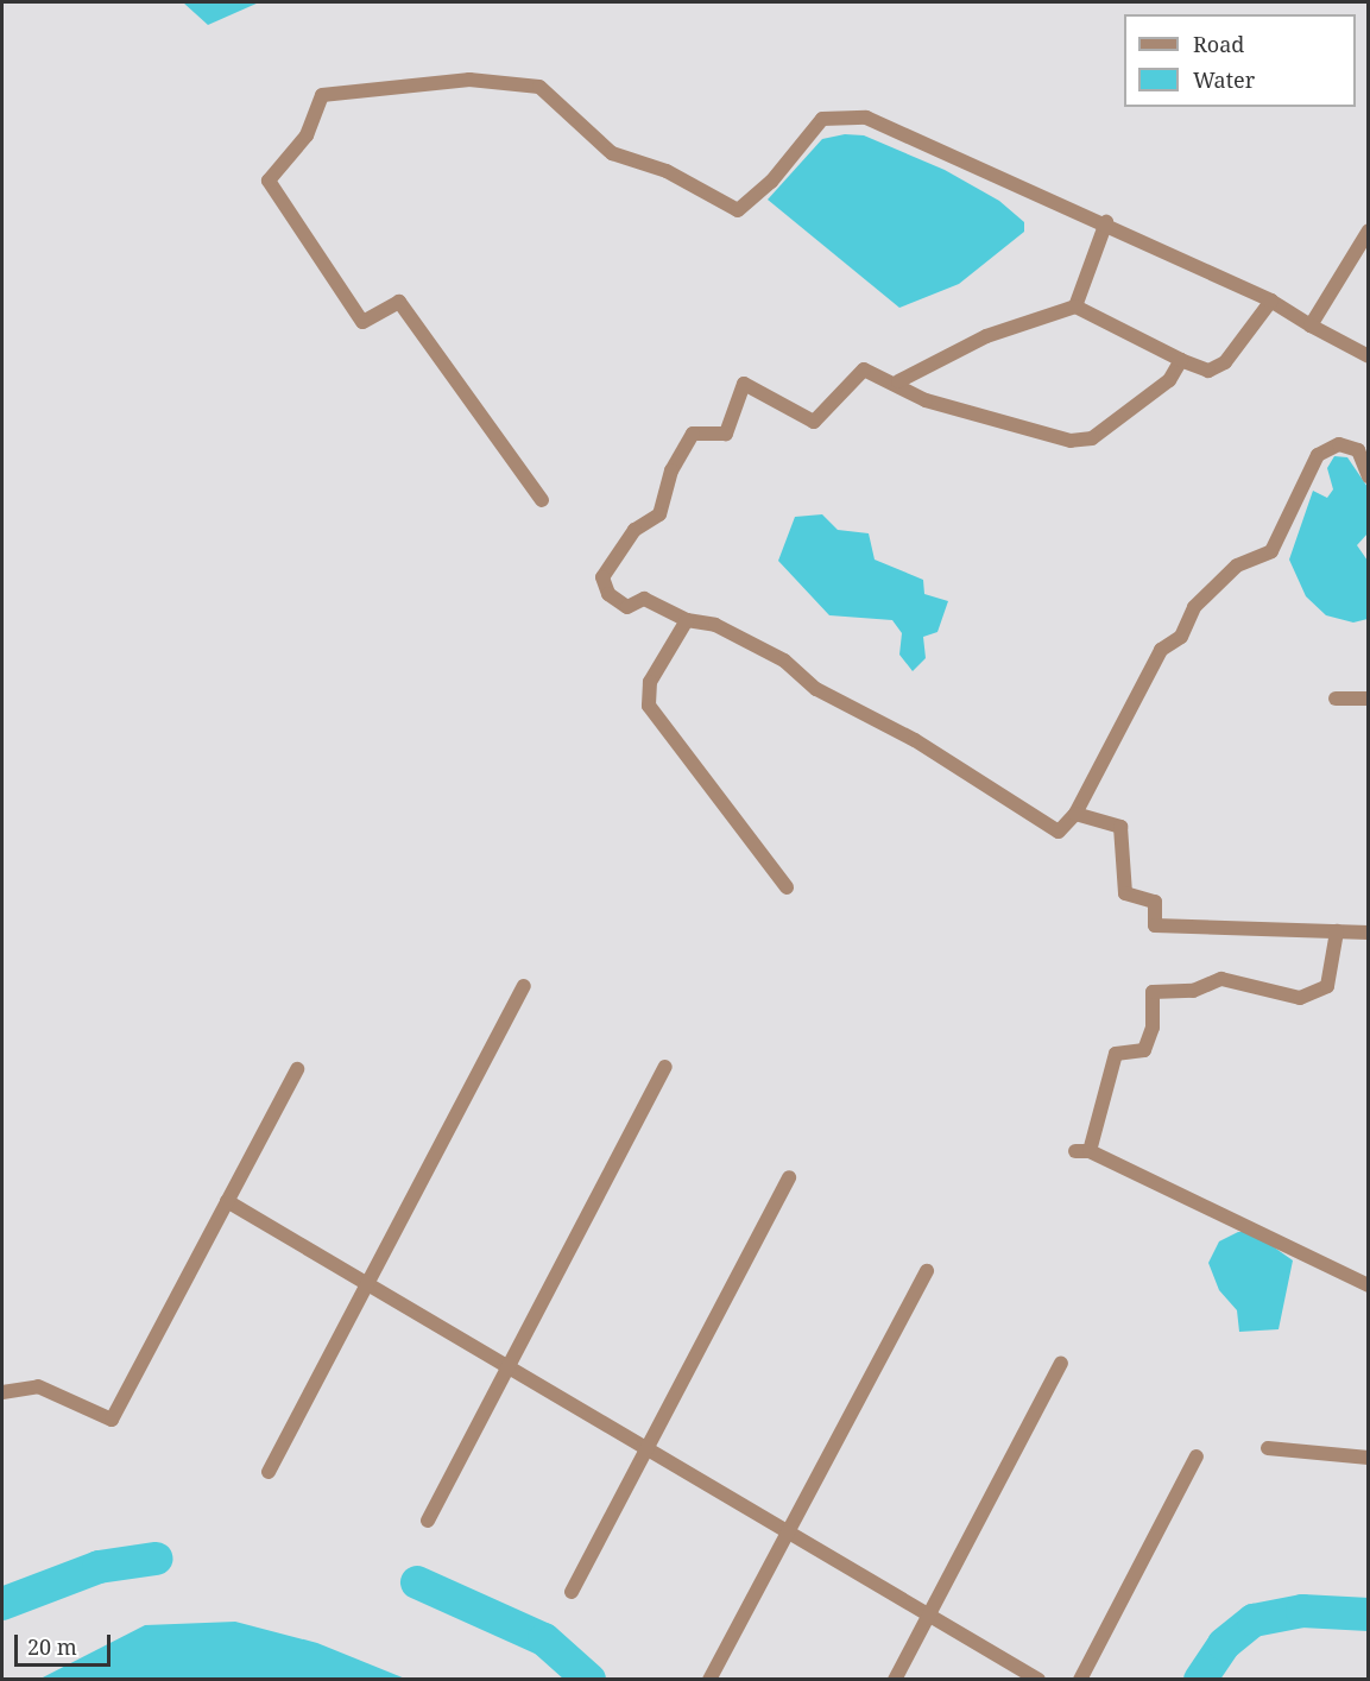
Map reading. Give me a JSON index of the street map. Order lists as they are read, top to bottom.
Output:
{
  "legend": ["Road", "Water"],
  "scale_bar": "20 m"
}
